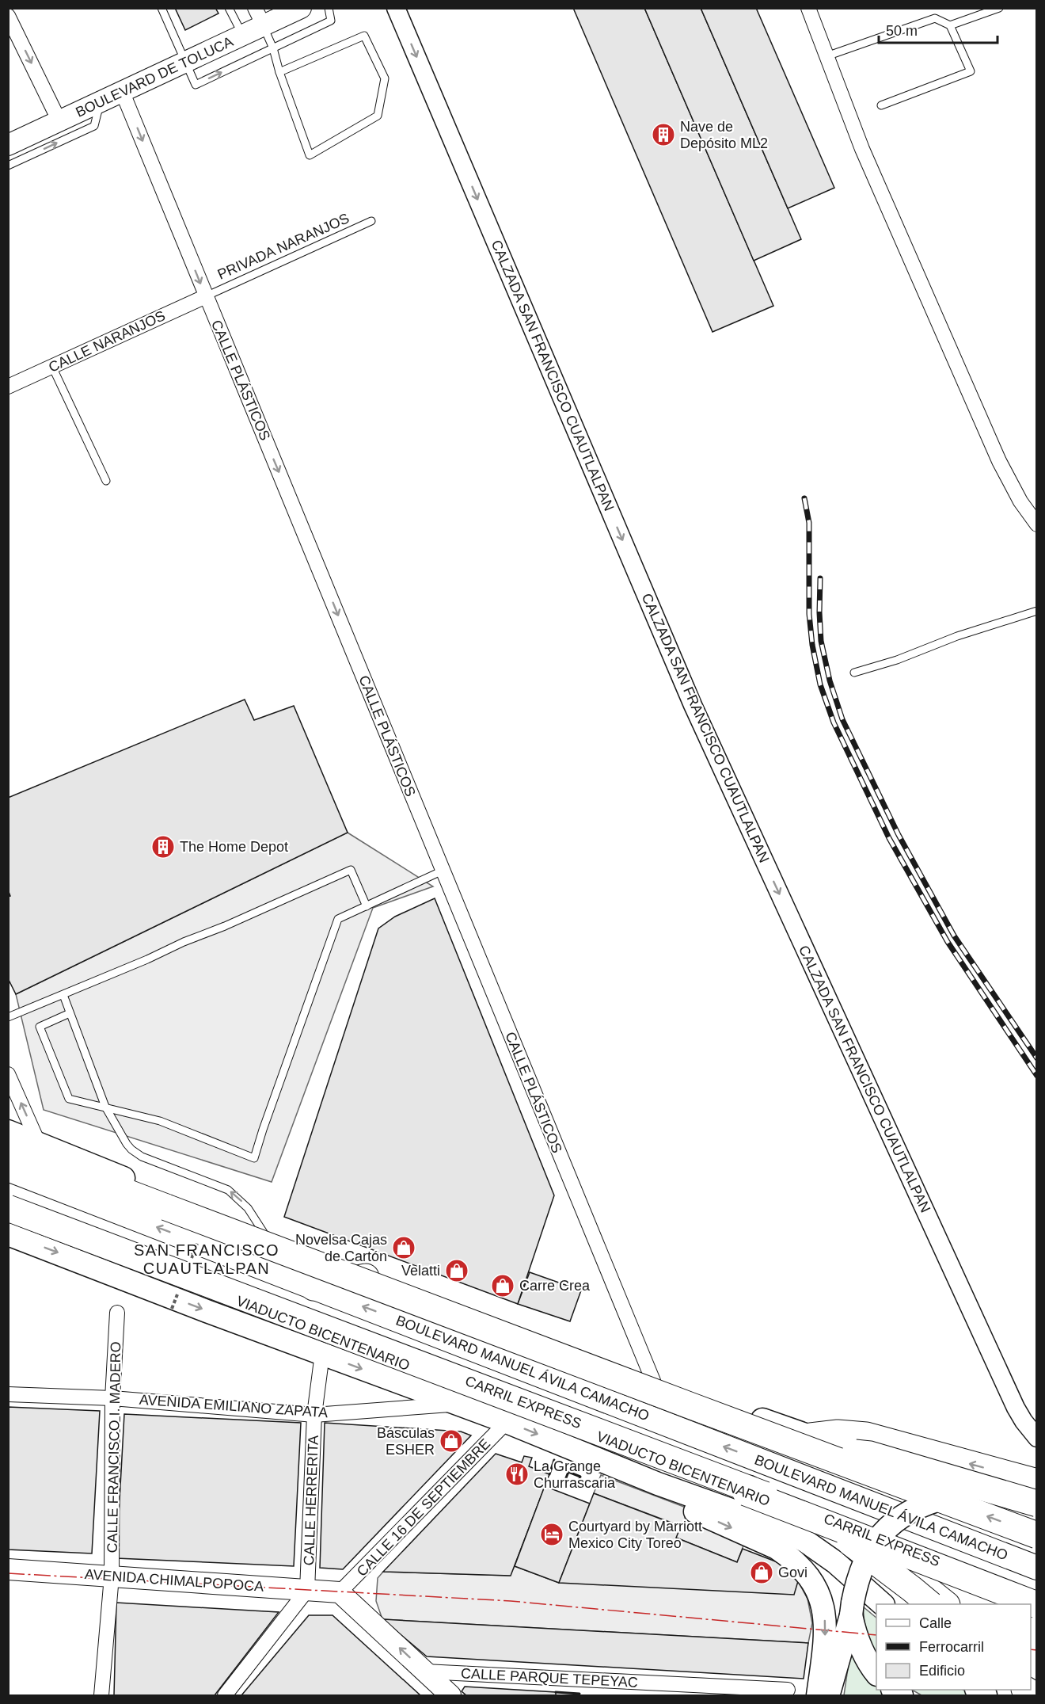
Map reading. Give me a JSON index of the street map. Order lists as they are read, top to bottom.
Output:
{
  "streets": {
    "highway": ["VIADUCTO BICENTENARIO", "BOULEVARD MANUEL ÁVILA CAMACHO", "CARRIL EXPRESS"],
    "main road": ["BOULEVARD DE TOLUCA", "AVENIDA CHIMALPOPOCA"],
    "street": [
      "CALLE NARANJOS",
      "CALZADA SAN FRANCISCO CUAUTLALPAN",
      "CALLE PLÁSTICOS",
      "AVENIDA EMILIANO ZAPATA",
      "CALLE FRANCISCO I. MADERO",
      "CALLE HERRERITA",
      "CALLE 16 DE SEPTIEMBRE",
      "CALLE PARQUE TEPEYAC"
    ],
    "lane": ["PRIVADA NARANJOS"]
  },
  "crossings": [
    ["BOULEVARD DE TOLUCA", "CALLE PLÁSTICOS"],
    ["PRIVADA NARANJOS", "CALLE NARANJOS"],
    ["PRIVADA NARANJOS", "CALLE PLÁSTICOS"],
    ["CALLE NARANJOS", "CALLE PLÁSTICOS"],
    ["VIADUCTO BICENTENARIO", "BOULEVARD MANUEL ÁVILA CAMACHO"],
    ["AVENIDA EMILIANO ZAPATA", "CALLE FRANCISCO I. MADERO"],
    ["AVENIDA EMILIANO ZAPATA", "CALLE HERRERITA"],
    ["CALLE FRANCISCO I. MADERO", "AVENIDA CHIMALPOPOCA"],
    ["CALLE HERRERITA", "AVENIDA CHIMALPOPOCA"],
    ["CALLE 16 DE SEPTIEMBRE", "AVENIDA CHIMALPOPOCA"]
  ],
  "one_way": ["CALZADA SAN FRANCISCO CUAUTLALPAN", "CALLE PLÁSTICOS"],
  "districts": ["SAN FRANCISCO CUAUTLALPAN"],
  "places": {
    "building": ["Nave de Depósito ML2", "The Home Depot"],
    "shop": [
      "Novelsa Cajas de Cartón",
      "Velatti",
      "Carre Crea",
      "Básculas ESHER",
      "Govi"
    ],
    "restaurant": ["La Grange Churrascaria"],
    "hotel": ["Courtyard by Marriott Mexico City Toreo"]
  },
  "legend": ["Calle", "Ferrocarril", "Edificio"],
  "scale_bar": "50 m"
}
